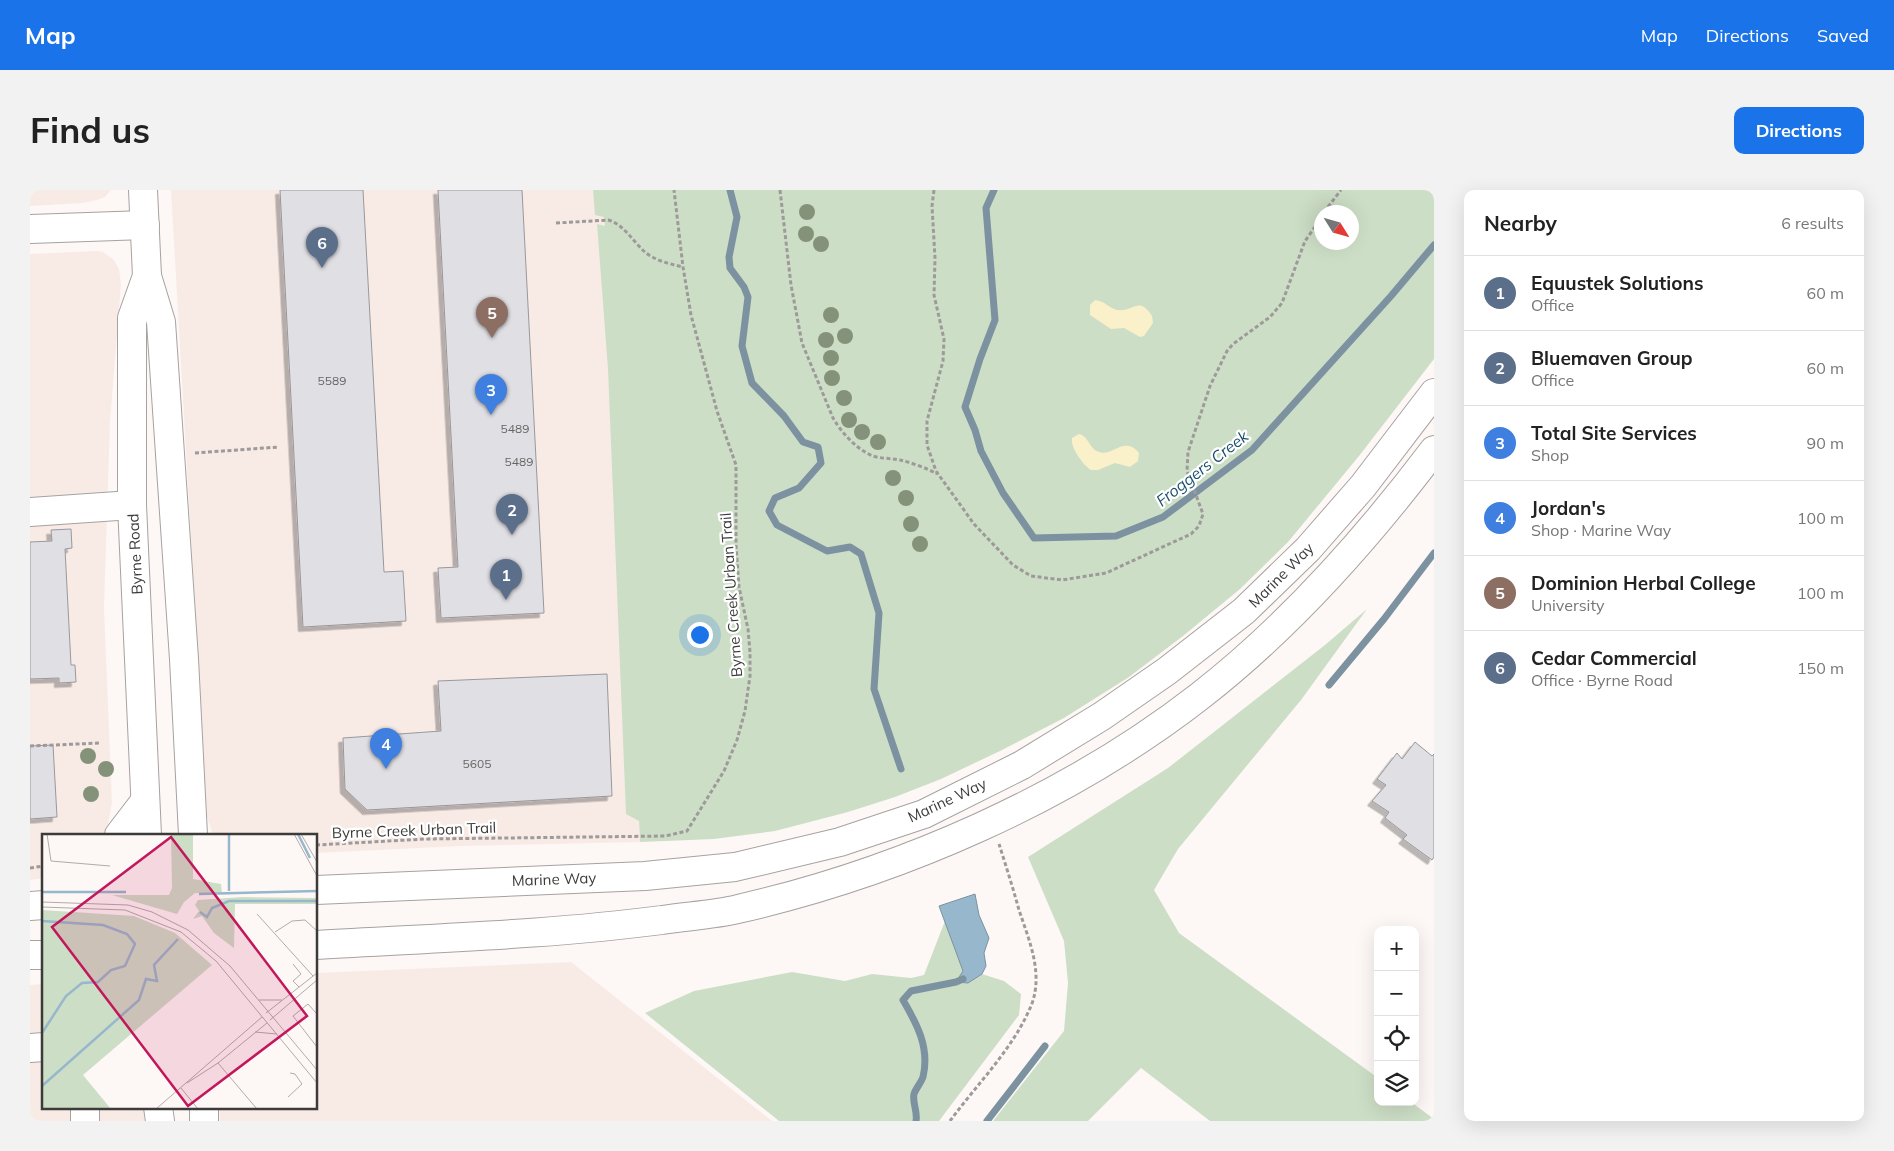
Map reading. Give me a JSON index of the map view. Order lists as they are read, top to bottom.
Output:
{
  "streets": {
    "main road": ["Byrne Road", "Marine Way"],
    "path": ["Byrne Creek Urban Trail"]
  },
  "water": ["Froggers Creek"],
  "house_numbers": [
    "5589",
    "5489",
    "5489",
    "5605"
  ],
  "north": "bottom right",
  "page": {
    "header": "Map",
    "nav": ["Map", "Directions", "Saved"],
    "buttons": "Directions",
    "title": "Find us",
    "heading": ["Nearby", "6 results"],
    "pins": [
      "6",
      "5",
      "3",
      "2",
      "1",
      "4"
    ],
    "list": [
      {
        "mark": "1",
        "name": "Equustek Solutions",
        "note": "Office",
        "value": "60 m"
      },
      {
        "mark": "2",
        "name": "Bluemaven Group",
        "note": "Office",
        "value": "60 m"
      },
      {
        "mark": "3",
        "name": "Total Site Services",
        "note": "Shop",
        "value": "90 m"
      },
      {
        "mark": "4",
        "name": "Jordan's",
        "note": "Shop · Marine Way",
        "value": "100 m"
      },
      {
        "mark": "5",
        "name": "Dominion Herbal College",
        "note": "University",
        "value": "100 m"
      },
      {
        "mark": "6",
        "name": "Cedar Commercial",
        "note": "Office · Byrne Road",
        "value": "150 m"
      }
    ],
    "map_buttons": ["+", "−"]
  }
}
